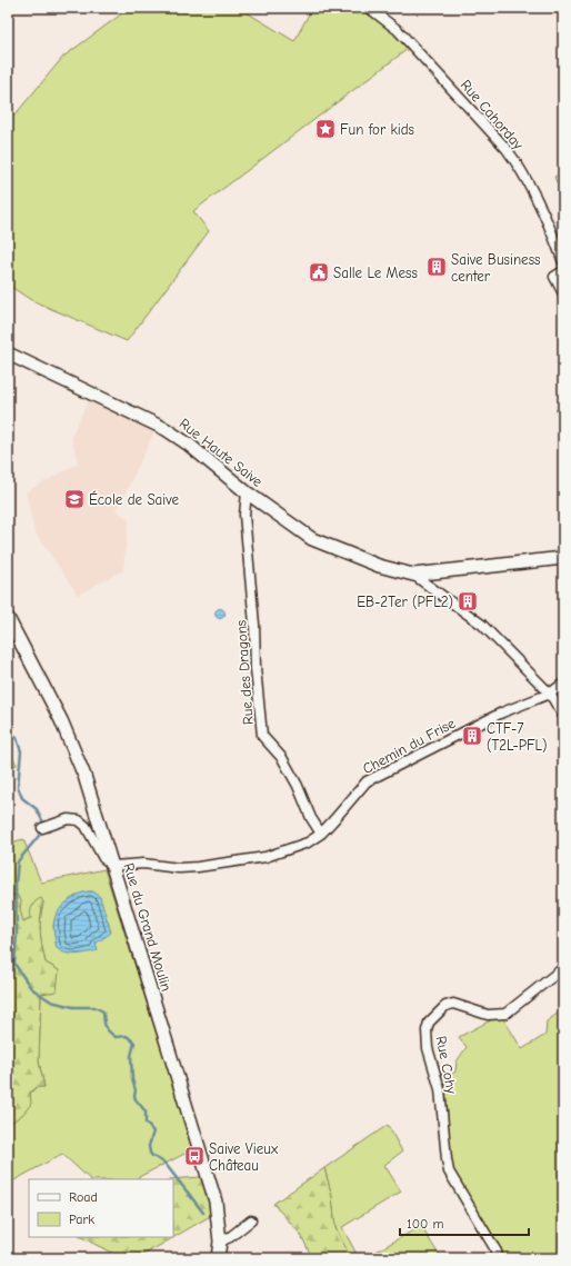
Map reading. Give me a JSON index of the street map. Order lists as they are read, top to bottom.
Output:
{
  "streets": {
    "street": [
      "Rue Cahorday",
      "Rue Haute Saive",
      "Rue des Dragons",
      "Chemin du Frise",
      "Rue du Grand Moulin",
      "Rue Cohy"
    ]
  },
  "crossings": [
    ["Rue Haute Saive", "Rue des Dragons"],
    ["Rue Haute Saive", "Chemin du Frise"],
    ["Rue des Dragons", "Chemin du Frise"],
    ["Chemin du Frise", "Rue du Grand Moulin"]
  ],
  "places": {
    "place": ["Fun for kids"],
    "building": ["Saive Business center", "EB-2Ter (PFL2)", "CTF-7 (T2L-PFL)"],
    "public building": ["Salle Le Mess"],
    "school or university": ["École de Saive"],
    "bus stop": ["Saive Vieux Château"]
  },
  "legend": ["Road", "Park"],
  "scale_bar": "100 m"
}
